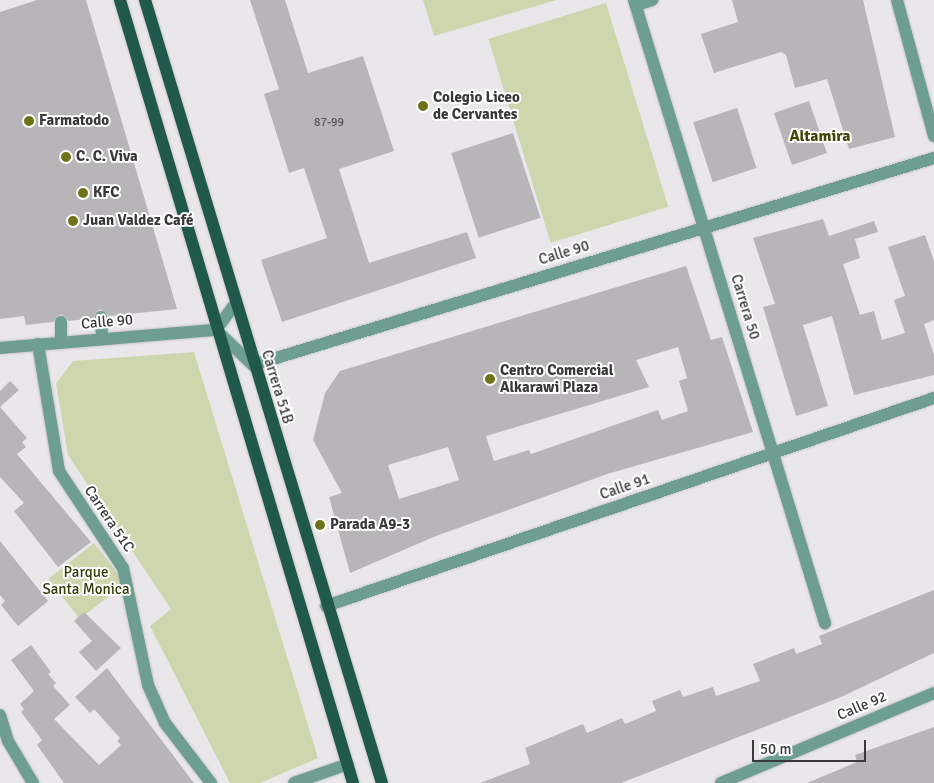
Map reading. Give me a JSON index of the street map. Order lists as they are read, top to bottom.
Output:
{
  "streets": {
    "main road": ["Carrera 51B"],
    "street": [
      "Calle 90",
      "Carrera 50",
      "Calle 91",
      "Carrera 51C",
      "Calle 92"
    ]
  },
  "crossings": [
    ["Calle 90", "Carrera 50"],
    ["Calle 90", "Carrera 51B"],
    ["Calle 90", "Carrera 51C"],
    ["Carrera 50", "Calle 91"],
    ["Carrera 51B", "Calle 91"]
  ],
  "districts": ["Altamira"],
  "parks": ["Parque Santa Monica"],
  "places": [
    "Colegio Liceo de Cervantes",
    "Farmatodo",
    "C. C. Viva",
    "KFC",
    "Juan Valdez Café",
    "Centro Comercial Alkarawi Plaza",
    "Parada A9-3"
  ],
  "house_numbers": ["87-99"],
  "scale_bar": "50 m"
}
